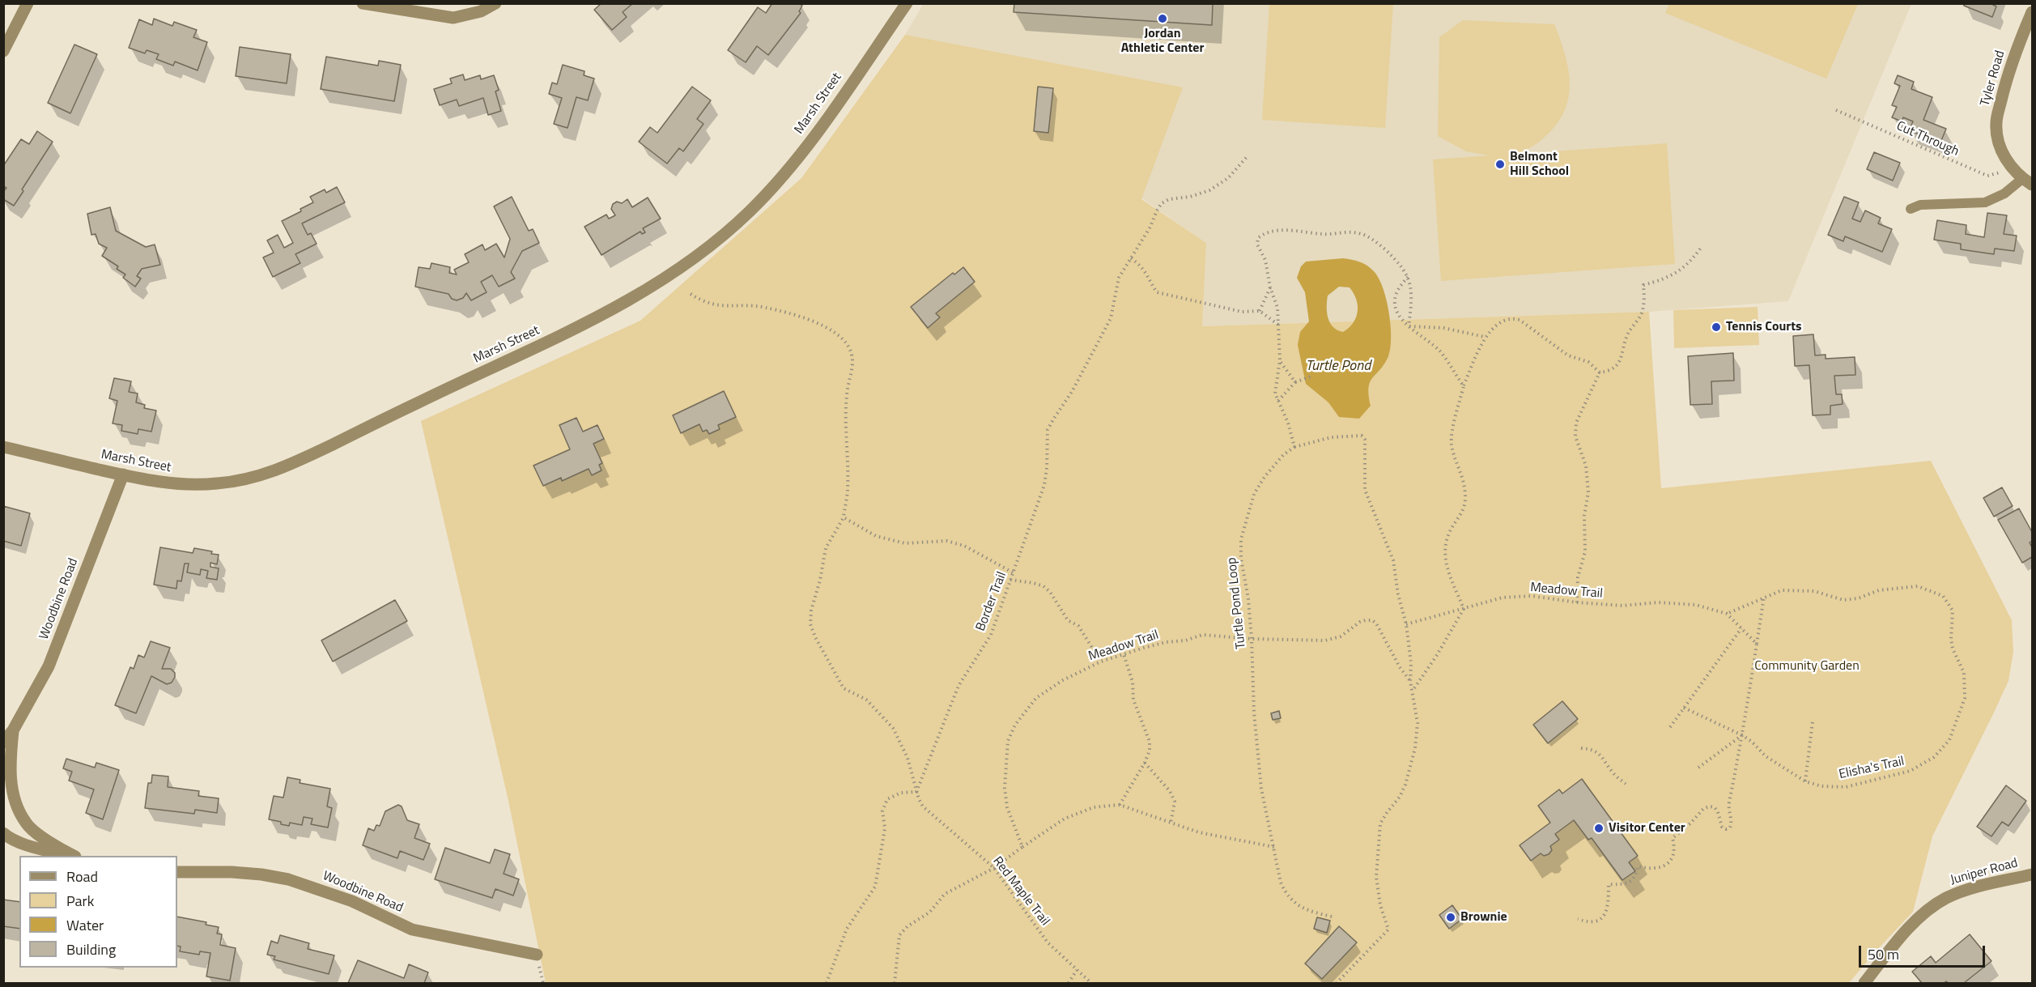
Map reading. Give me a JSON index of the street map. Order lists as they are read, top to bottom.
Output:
{
  "streets": {
    "street": [
      "Tyler Road",
      "Marsh Street",
      "Woodbine Road",
      "Juniper Road"
    ],
    "path": [
      "Cut Through",
      "Meadow Trail",
      "Border Trail",
      "Turtle Pond Loop",
      "Elisha's Trail",
      "Red Maple Trail"
    ]
  },
  "crossings": [
    ["Tyler Road", "Cut Through"],
    ["Marsh Street", "Woodbine Road"],
    ["Meadow Trail", "Turtle Pond Loop"],
    ["Meadow Trail", "Elisha's Trail"],
    ["Border Trail", "Red Maple Trail"]
  ],
  "water": ["Turtle Pond"],
  "parks": ["Community Garden"],
  "places": [
    "Jordan Athletic Center",
    "Belmont Hill School",
    "Tennis Courts",
    "Visitor Center",
    "Brownie"
  ],
  "legend": [
    "Road",
    "Park",
    "Water",
    "Building"
  ],
  "scale_bar": "50 m"
}
